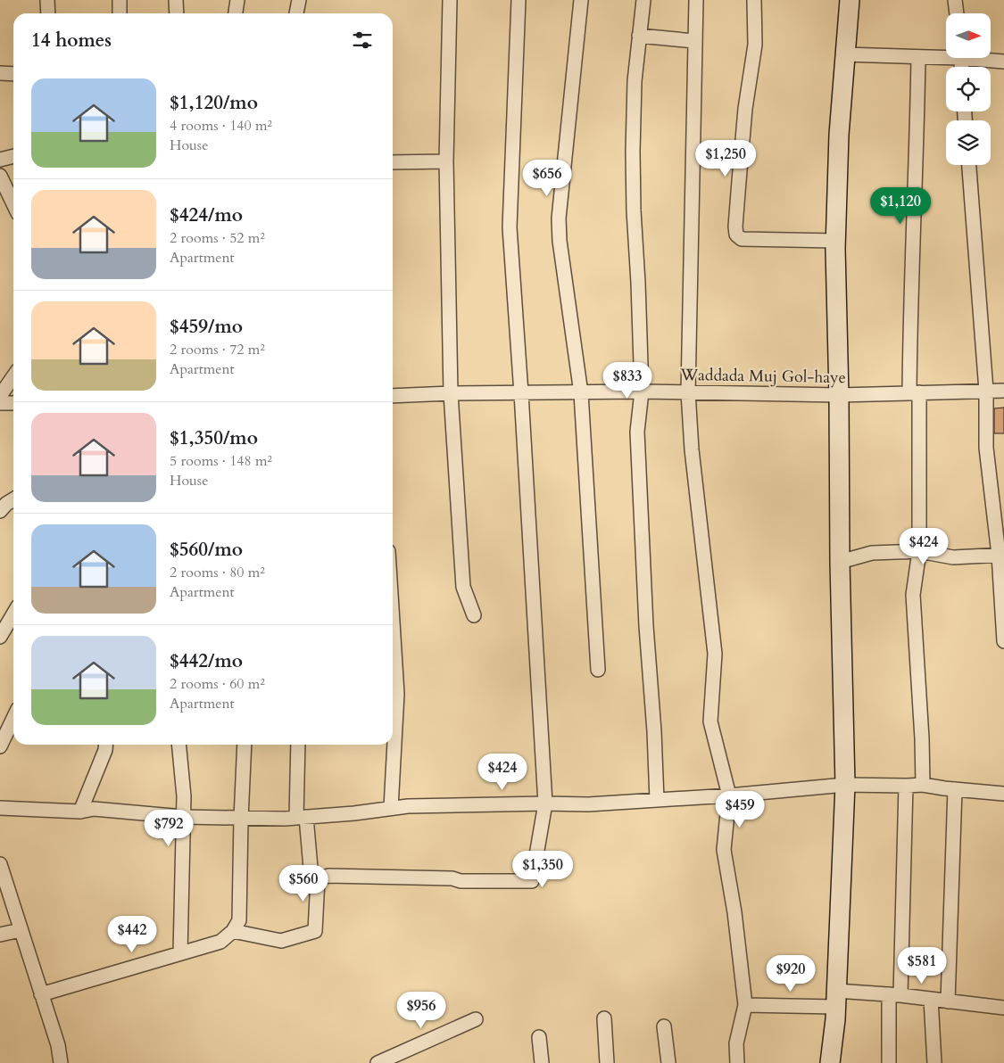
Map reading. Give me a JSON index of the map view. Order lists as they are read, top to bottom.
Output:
{
  "streets": {
    "street": ["Waddada Muj Gol-haye"]
  },
  "north": "right",
  "page": {
    "heading": "14 homes",
    "list": [
      {
        "name": "$1,120/mo",
        "note": "4 rooms · 140 m² · House"
      },
      {
        "name": "$424/mo",
        "note": "2 rooms · 52 m² · Apartment"
      },
      {
        "name": "$459/mo",
        "note": "2 rooms · 72 m² · Apartment"
      },
      {
        "name": "$1,350/mo",
        "note": "5 rooms · 148 m² · House"
      },
      {
        "name": "$560/mo",
        "note": "2 rooms · 80 m² · Apartment"
      },
      {
        "name": "$442/mo",
        "note": "2 rooms · 60 m² · Apartment"
      }
    ],
    "price": [
      "$1,250",
      "$656",
      "$1,120",
      "$833",
      "$424",
      "$424",
      "$459",
      "$792",
      "$1,350",
      "$560",
      "$442",
      "$581",
      "$920",
      "$956"
    ]
  }
}
